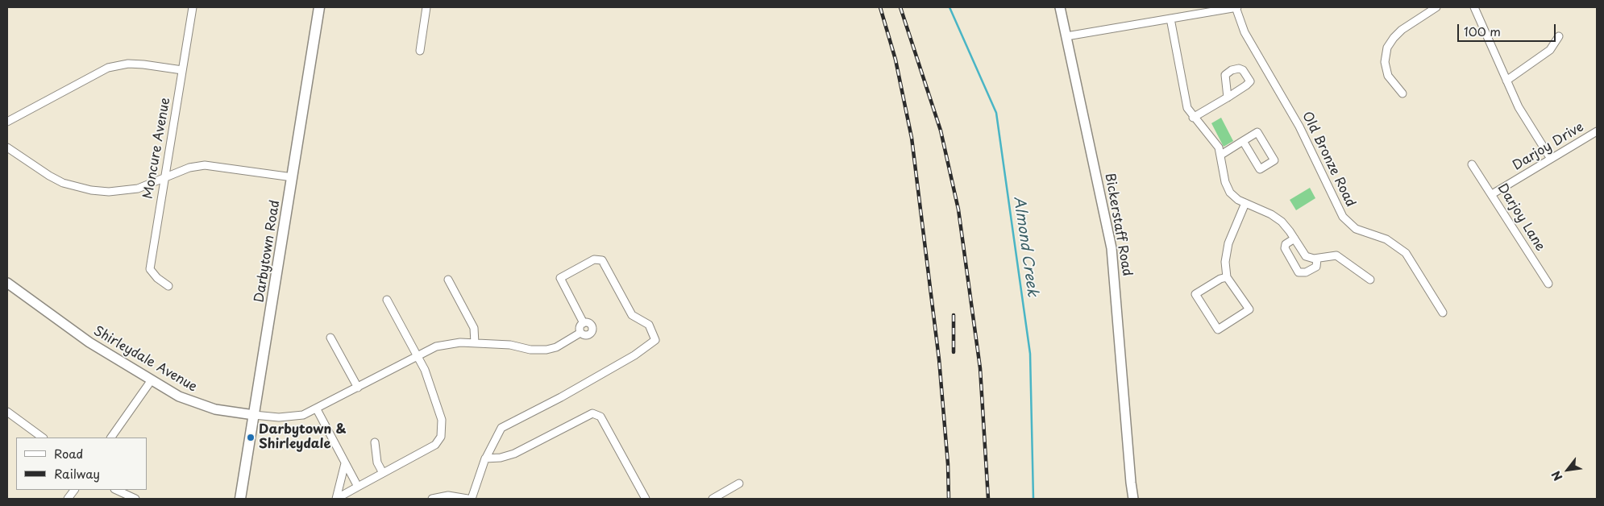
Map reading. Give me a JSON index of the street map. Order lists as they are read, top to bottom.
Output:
{
  "streets": {
    "main road": ["Darbytown Road"],
    "street": [
      "Darjoy Drive",
      "Moncure Avenue",
      "Old Bronze Road",
      "Darjoy Lane",
      "Bickerstaff Road",
      "Shirleydale Avenue"
    ]
  },
  "crossings": [
    ["Darjoy Drive", "Darjoy Lane"],
    ["Darbytown Road", "Shirleydale Avenue"]
  ],
  "water": ["Almond Creek"],
  "places": ["Darbytown & Shirleydale"],
  "legend": ["Road", "Railway"],
  "scale_bar": "100 m",
  "north": "bottom left"
}
